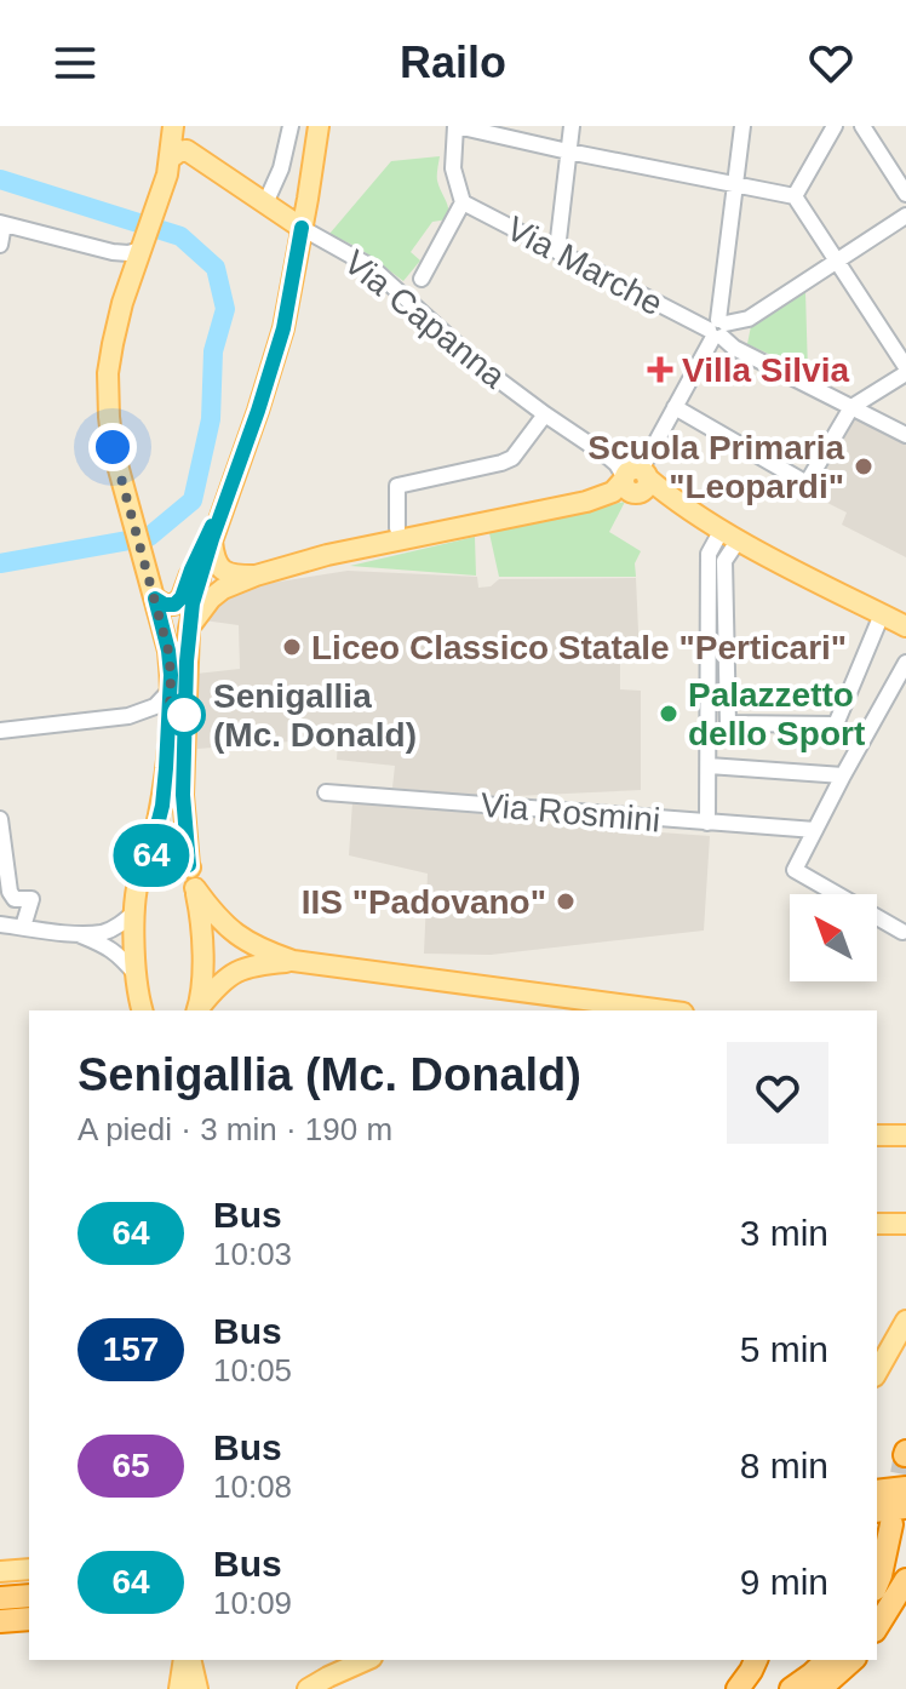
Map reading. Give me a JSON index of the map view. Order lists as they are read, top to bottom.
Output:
{
  "streets": {
    "street": ["Via Marche", "Via Capanna", "Via Rosmini"]
  },
  "places": {
    "health": ["Villa Silvia"],
    "other": [
      "Scuola Primaria \"Leopardi\"",
      "Liceo Classico Statale \"Perticari\"",
      "Palazzetto dello Sport",
      "Senigallia (Mc. Donald)",
      "IIS \"Padovano\""
    ]
  },
  "lines": ["bus line 64"],
  "north": "top left",
  "page": {
    "header": "Railo",
    "on_map": "64",
    "heading": ["Senigallia (Mc. Donald)", "A piedi · 3 min · 190 m"],
    "list": [
      {
        "mark": "64",
        "name": "Bus",
        "note": "10:03",
        "value": "3 min"
      },
      {
        "mark": "157",
        "name": "Bus",
        "note": "10:05",
        "value": "5 min"
      },
      {
        "mark": "65",
        "name": "Bus",
        "note": "10:08",
        "value": "8 min"
      },
      {
        "mark": "64",
        "name": "Bus",
        "note": "10:09",
        "value": "9 min"
      }
    ]
  }
}
